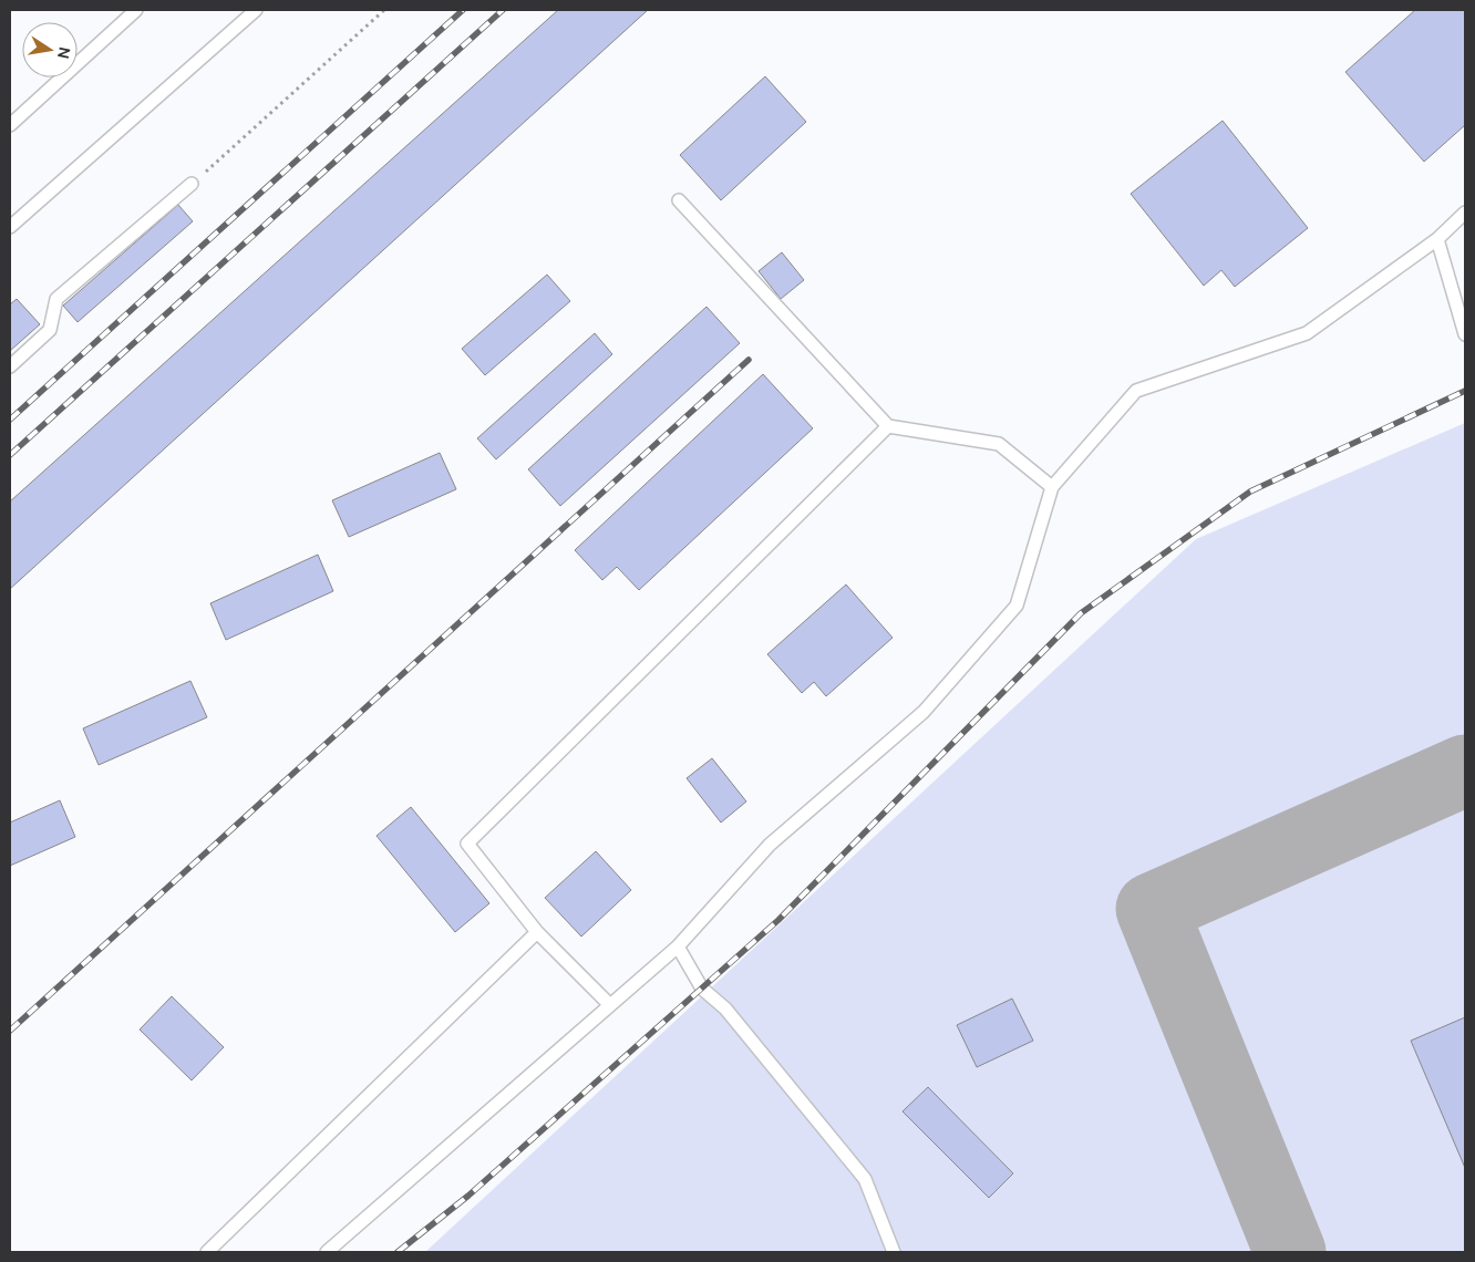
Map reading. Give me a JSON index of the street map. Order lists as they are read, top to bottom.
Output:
{
  "north": "right"
}
